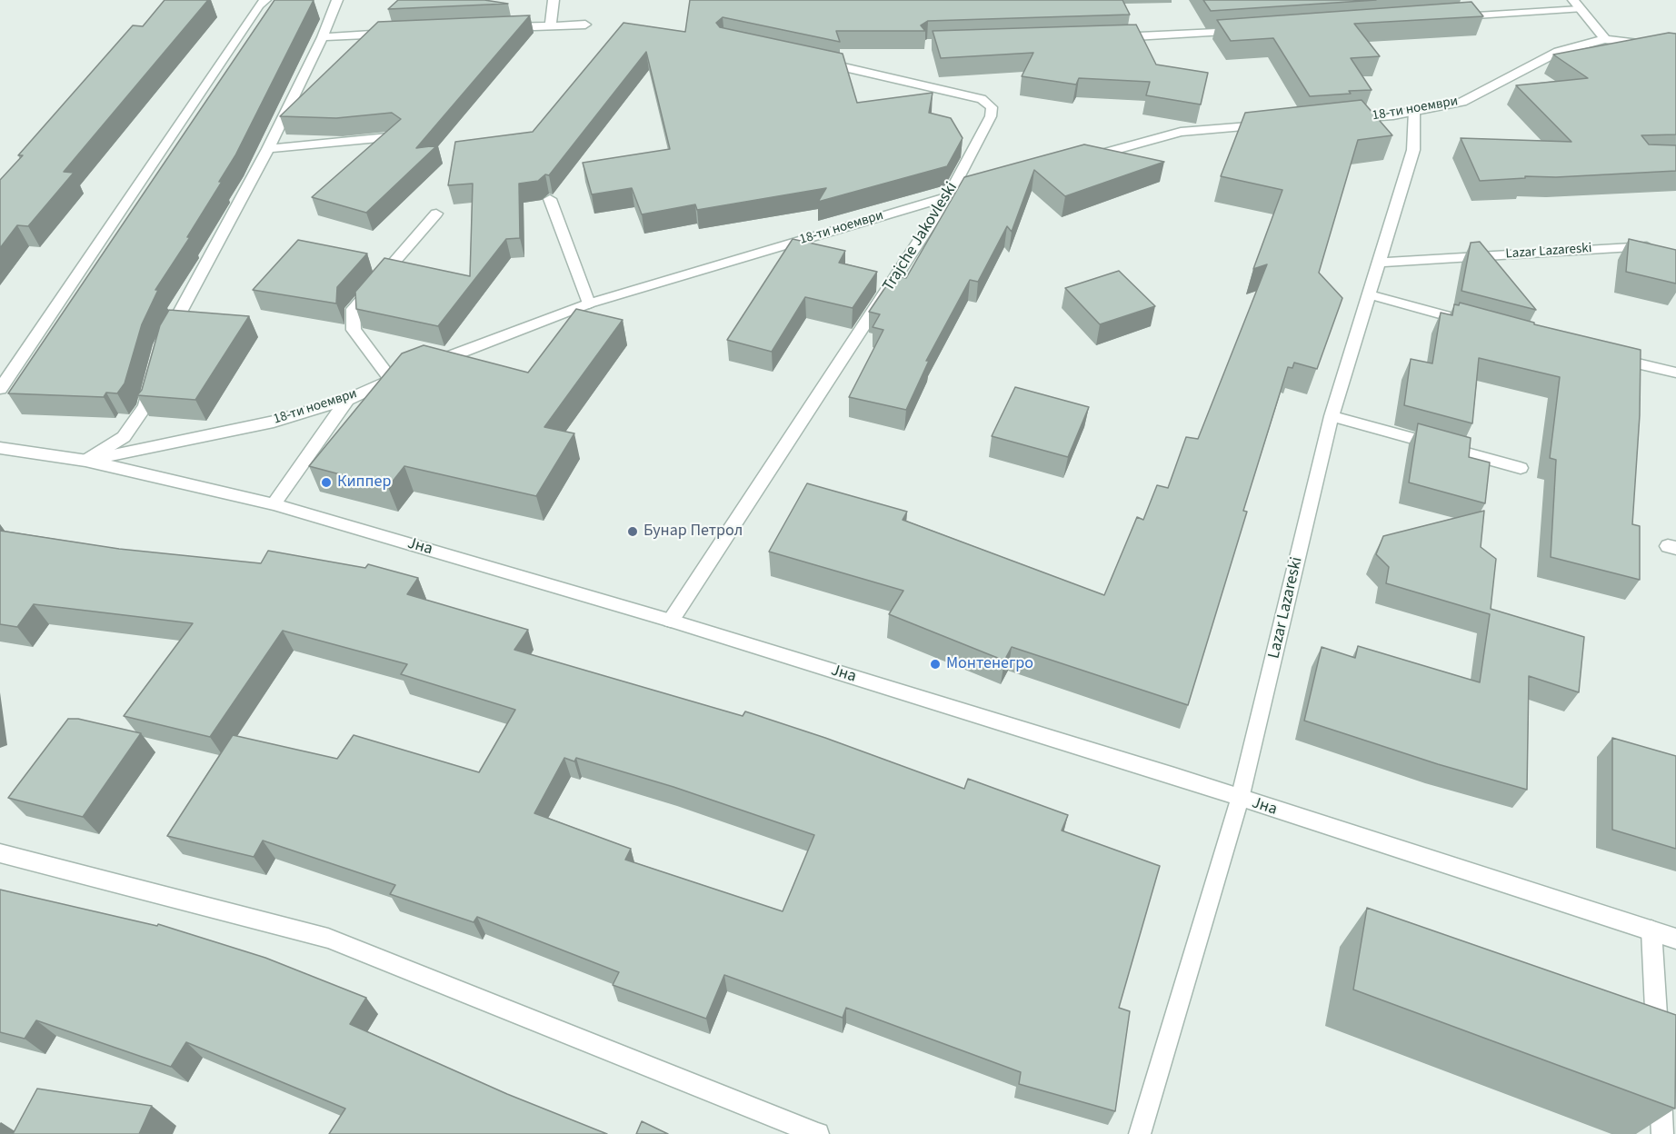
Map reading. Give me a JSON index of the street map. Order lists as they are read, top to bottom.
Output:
{
  "streets": {
    "street": [
      "18-ти ноември",
      "Trajche Jakovleski",
      "Lazar Lazareski",
      "Јна"
    ]
  },
  "crossings": [
    ["18-ти ноември", "Trajche Jakovleski"],
    ["18-ти ноември", "Lazar Lazareski"],
    ["18-ти ноември", "Јна"],
    ["Trajche Jakovleski", "Јна"],
    ["Lazar Lazareski", "Јна"]
  ],
  "places": ["Киппер", "Бунар Петрол", "Монтенегро"]
}
